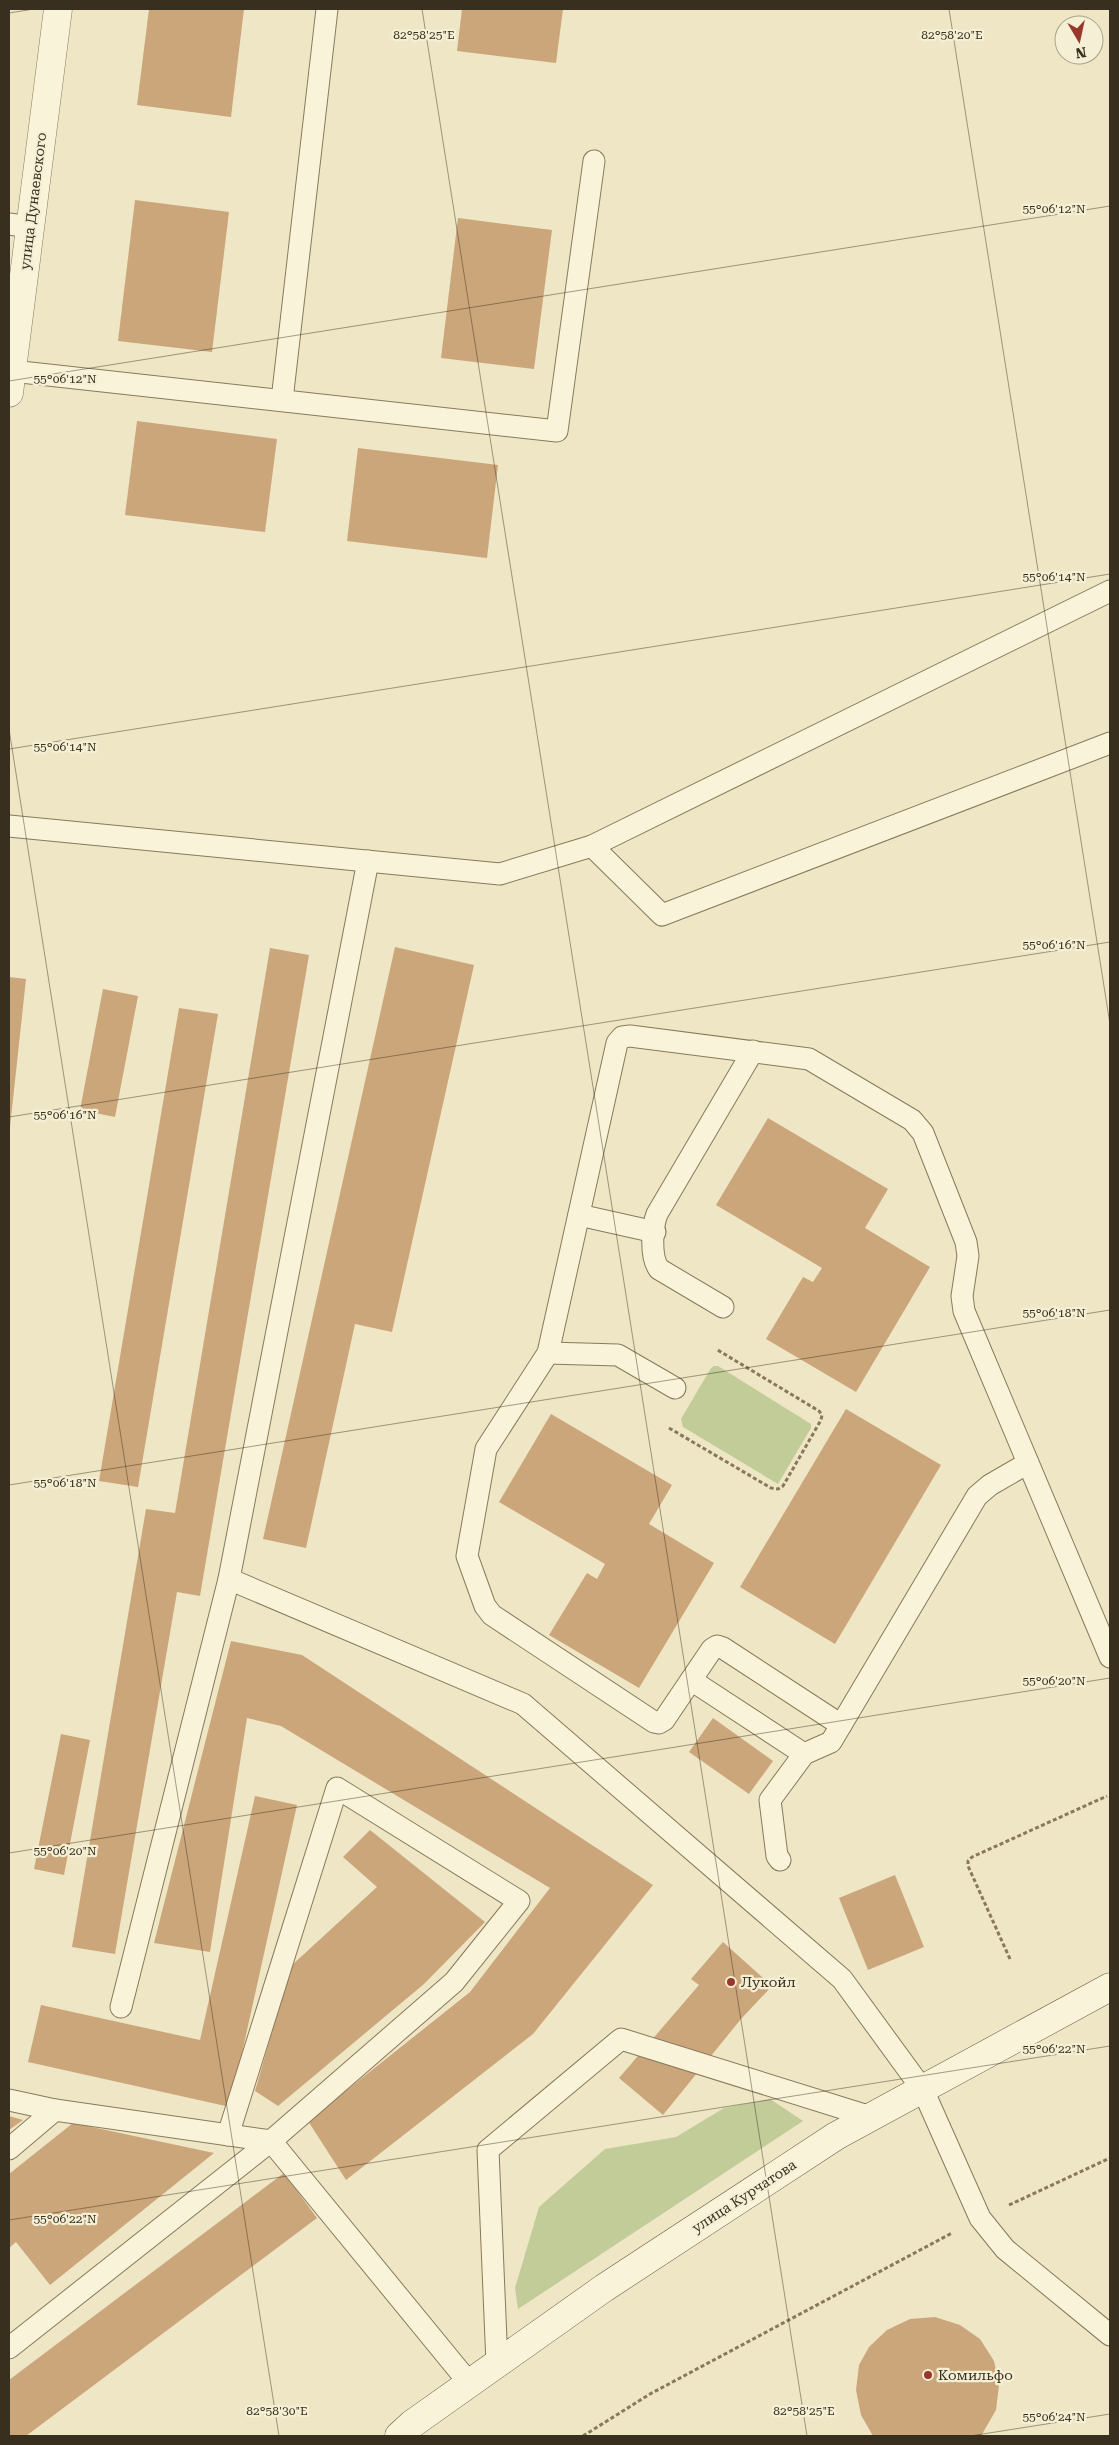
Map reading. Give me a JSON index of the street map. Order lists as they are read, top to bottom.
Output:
{
  "streets": {
    "main road": ["улица Дунаевского", "улица Курчатова"]
  },
  "places": ["Лукойл", "Комильфо"],
  "north": "bottom",
  "coordinates": [
    "82°58'25\"E",
    "82°58'20\"E",
    "55°06'12\"N",
    "55°06'14\"N",
    "55°06'16\"N",
    "55°06'18\"N",
    "55°06'20\"N",
    "55°06'22\"N",
    "82°58'30\"E",
    "55°06'24\"N"
  ]
}
